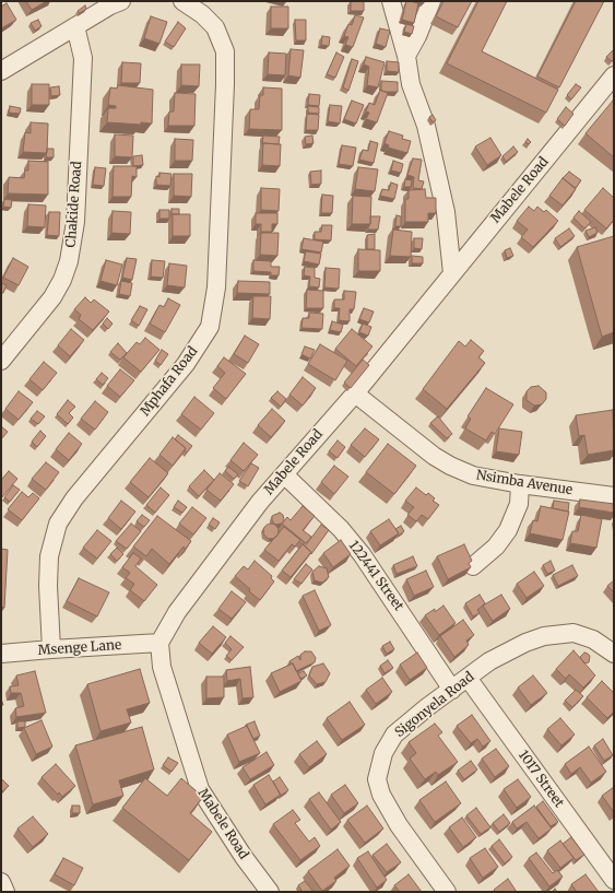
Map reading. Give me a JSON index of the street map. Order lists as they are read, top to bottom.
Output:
{
  "streets": {
    "street": [
      "Mabele Road",
      "Chakide Road",
      "Mphafa Road",
      "Nsimba Avenue",
      "122441 Street",
      "Msenge Lane",
      "Sigonyela Road",
      "1017 Street"
    ]
  },
  "crossings": [
    ["Mabele Road", "Nsimba Avenue"],
    ["Mabele Road", "122441 Street"],
    ["Mabele Road", "Msenge Lane"],
    ["Mphafa Road", "Msenge Lane"],
    ["122441 Street", "Sigonyela Road"],
    ["Sigonyela Road", "1017 Street"]
  ]
}
